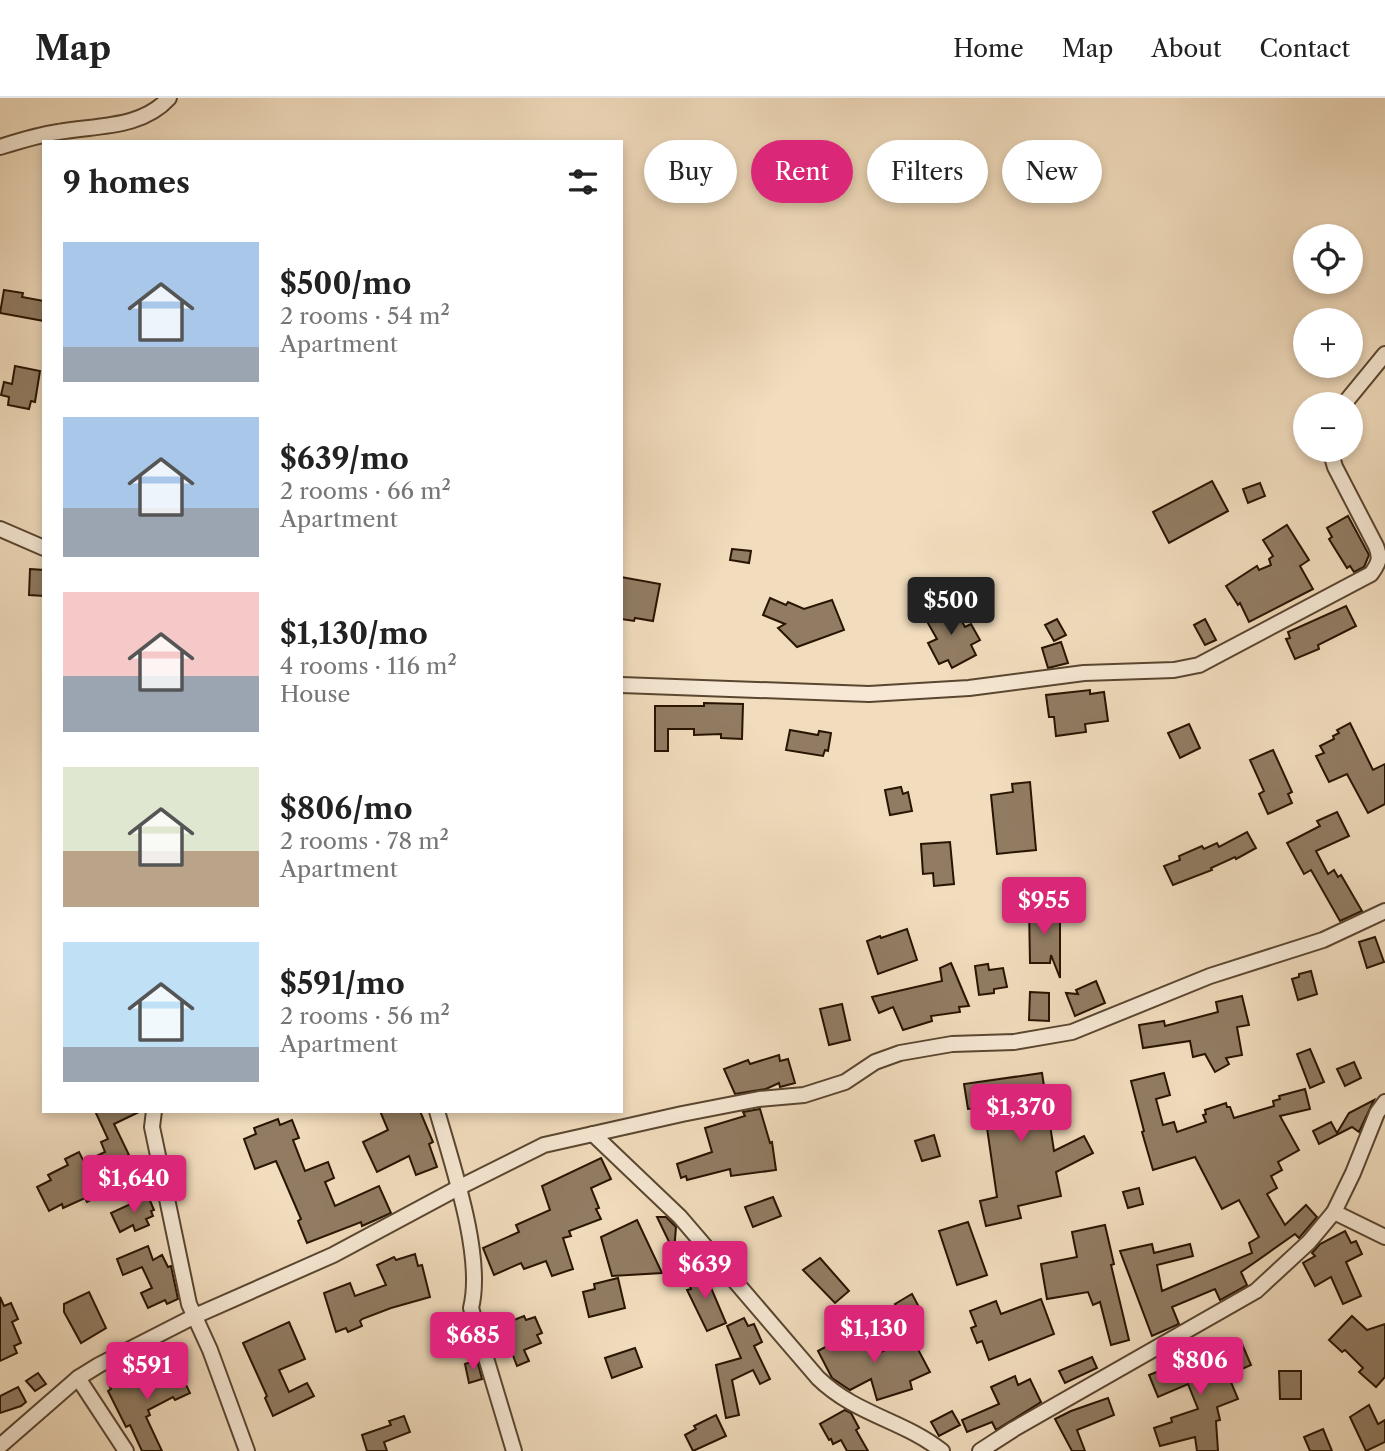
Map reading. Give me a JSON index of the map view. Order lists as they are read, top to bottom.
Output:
{
  "page": {
    "header": "Map",
    "nav": [
      "Home",
      "Map",
      "About",
      "Contact"
    ],
    "chip": [
      "Buy",
      "Rent",
      "Filters",
      "New"
    ],
    "heading": "9 homes",
    "map_buttons": ["+", "−"],
    "list": [
      {
        "name": "$500/mo",
        "note": "2 rooms · 54 m² · Apartment"
      },
      {
        "name": "$639/mo",
        "note": "2 rooms · 66 m² · Apartment"
      },
      {
        "name": "$1,130/mo",
        "note": "4 rooms · 116 m² · House"
      },
      {
        "name": "$806/mo",
        "note": "2 rooms · 78 m² · Apartment"
      },
      {
        "name": "$591/mo",
        "note": "2 rooms · 56 m² · Apartment"
      }
    ],
    "price": [
      "$500",
      "$955",
      "$1,370",
      "$1,640",
      "$639",
      "$1,130",
      "$685",
      "$806",
      "$591"
    ]
  }
}
